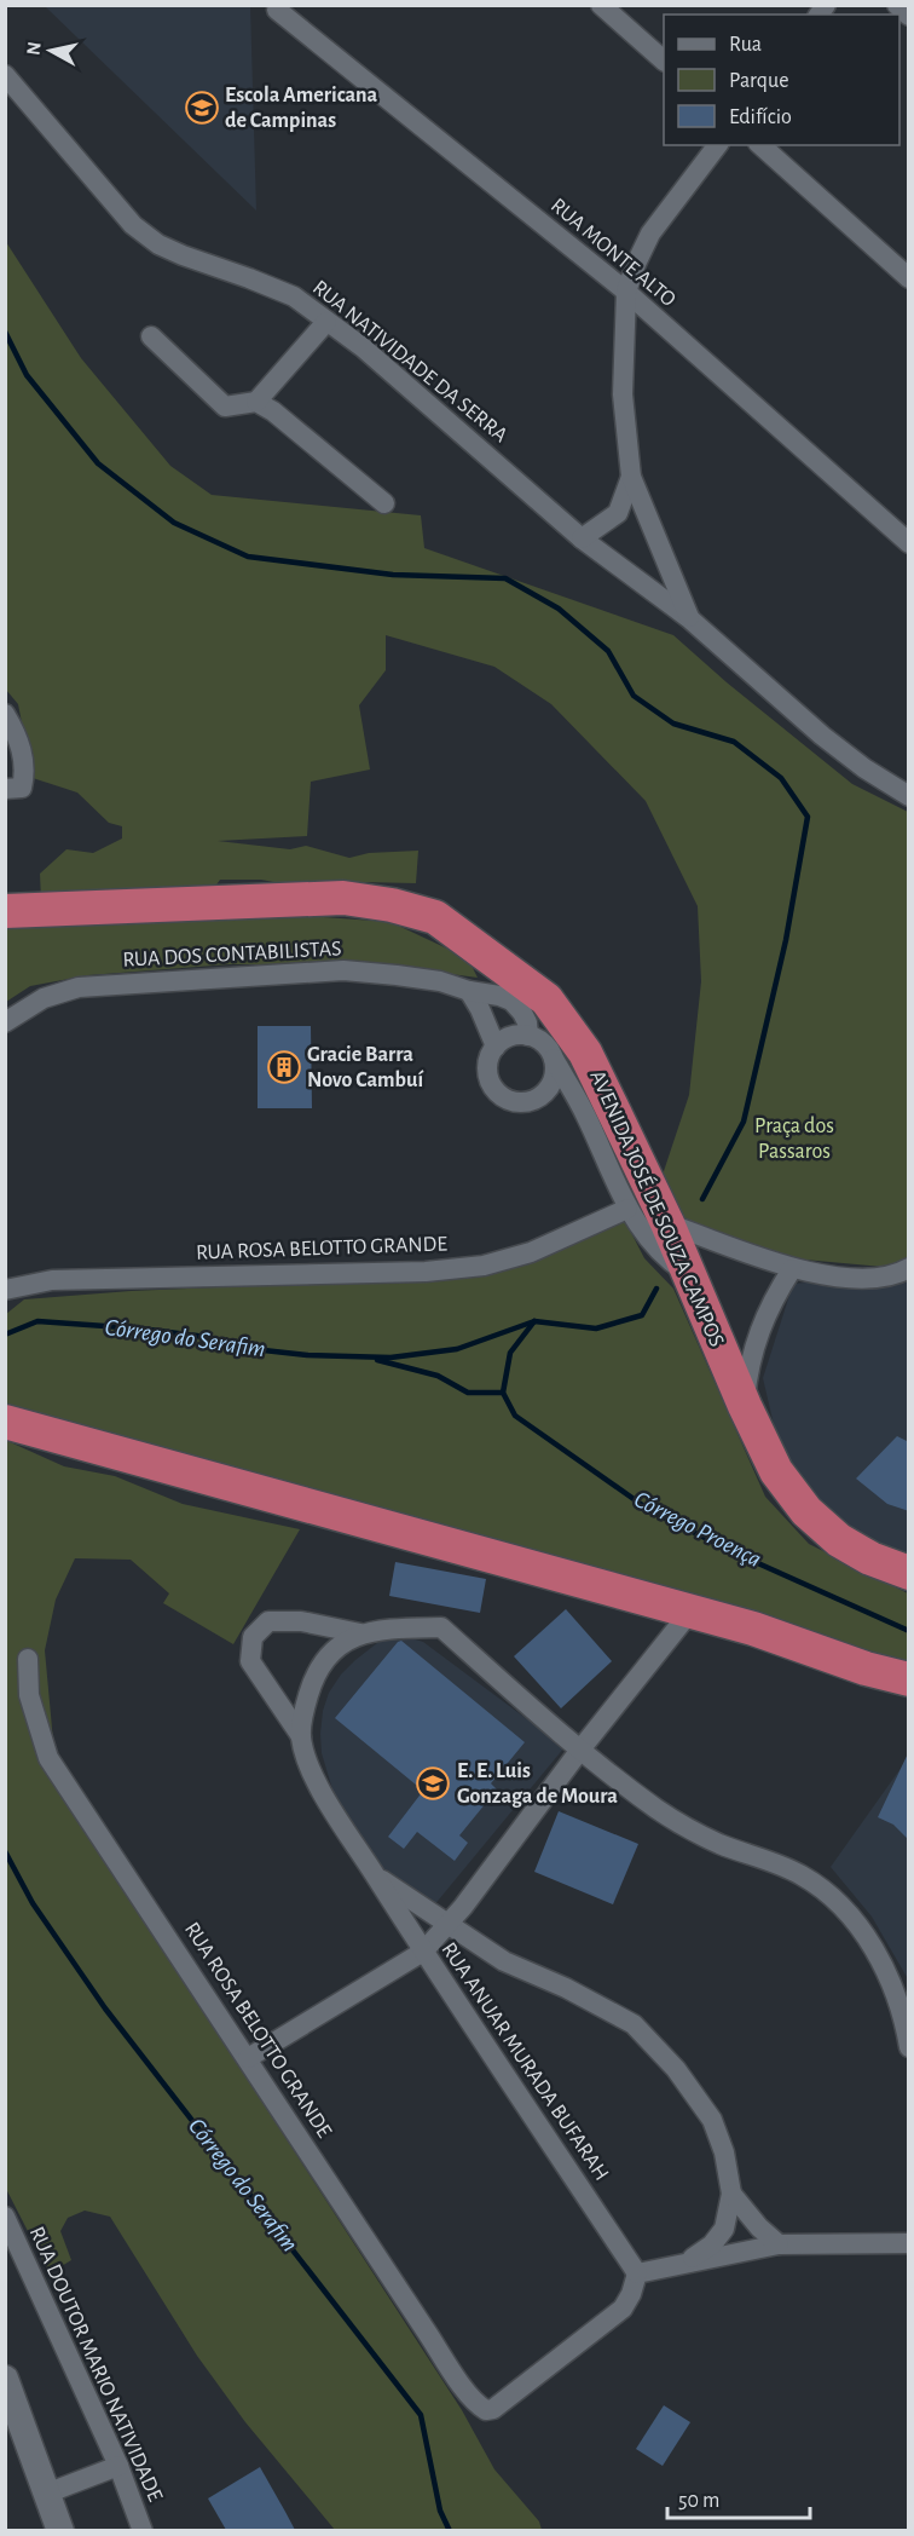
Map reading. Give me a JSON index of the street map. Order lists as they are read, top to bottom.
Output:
{
  "streets": {
    "highway": ["AVENIDA JOSÉ DE SOUZA CAMPOS"],
    "street": [
      "RUA MONTE ALTO",
      "RUA NATIVIDADE DA SERRA",
      "RUA DOS CONTABILISTAS",
      "RUA ROSA BELOTTO GRANDE",
      "RUA ANUAR MURADA BUFARAH",
      "RUA DOUTOR MARIO NATIVIDADE"
    ]
  },
  "crossings": [
    ["RUA ROSA BELOTTO GRANDE", "RUA ANUAR MURADA BUFARAH"]
  ],
  "water": ["Córrego do Serafim", "Córrego Proença"],
  "parks": ["Praça dos Passaros"],
  "places": {
    "school or university": ["Escola Americana de Campinas", "E. E. Luis Gonzaga de Moura"],
    "building": ["Gracie Barra Novo Cambuí"]
  },
  "legend": ["Rua", "Parque", "Edifício"],
  "scale_bar": "50 m",
  "north": "left"
}
